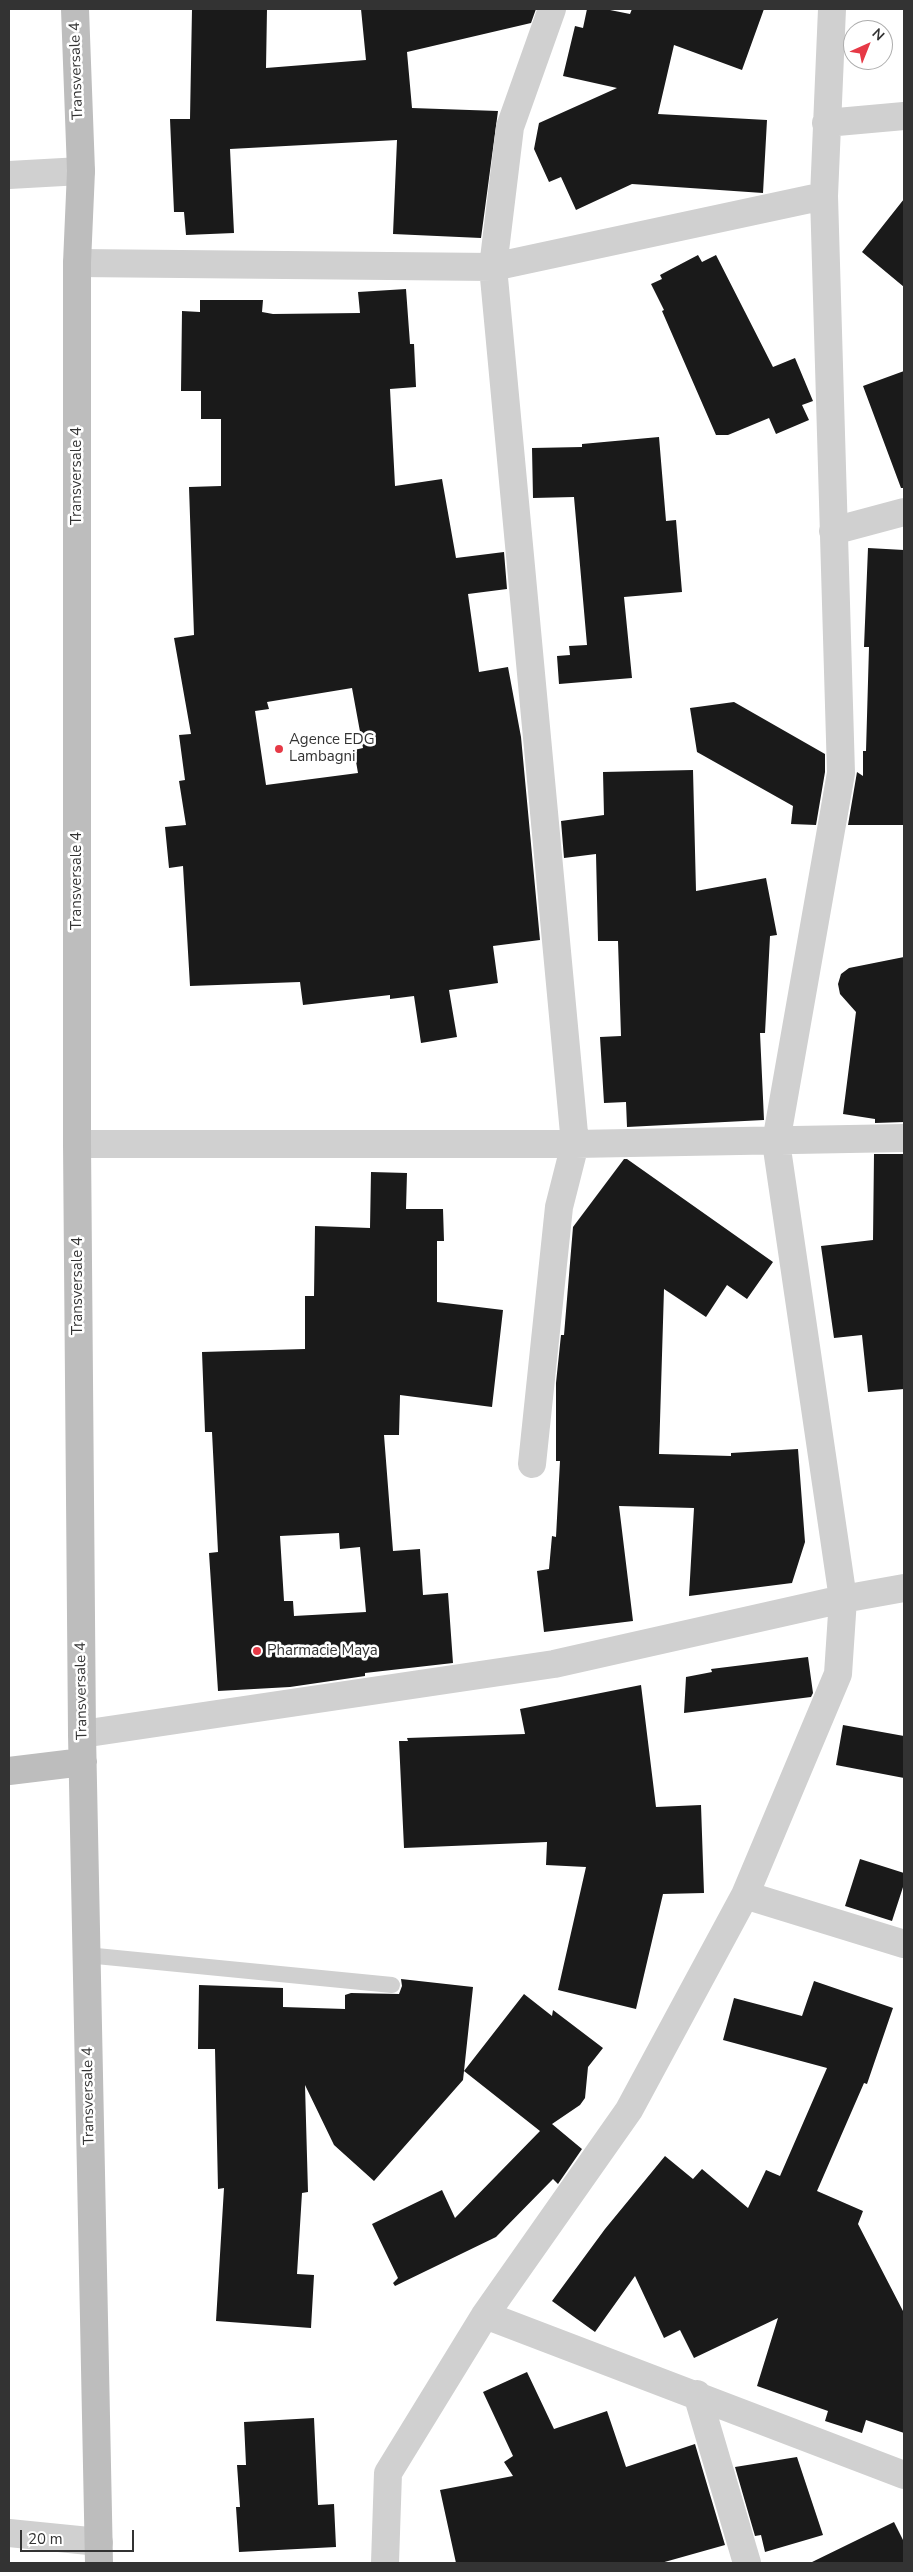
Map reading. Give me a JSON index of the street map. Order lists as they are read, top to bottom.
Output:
{
  "streets": {
    "main road": ["Transversale 4"]
  },
  "places": ["Agence EDG Lambagni", "Pharmacie Maya"],
  "scale_bar": "20 m",
  "north": "top right"
}
